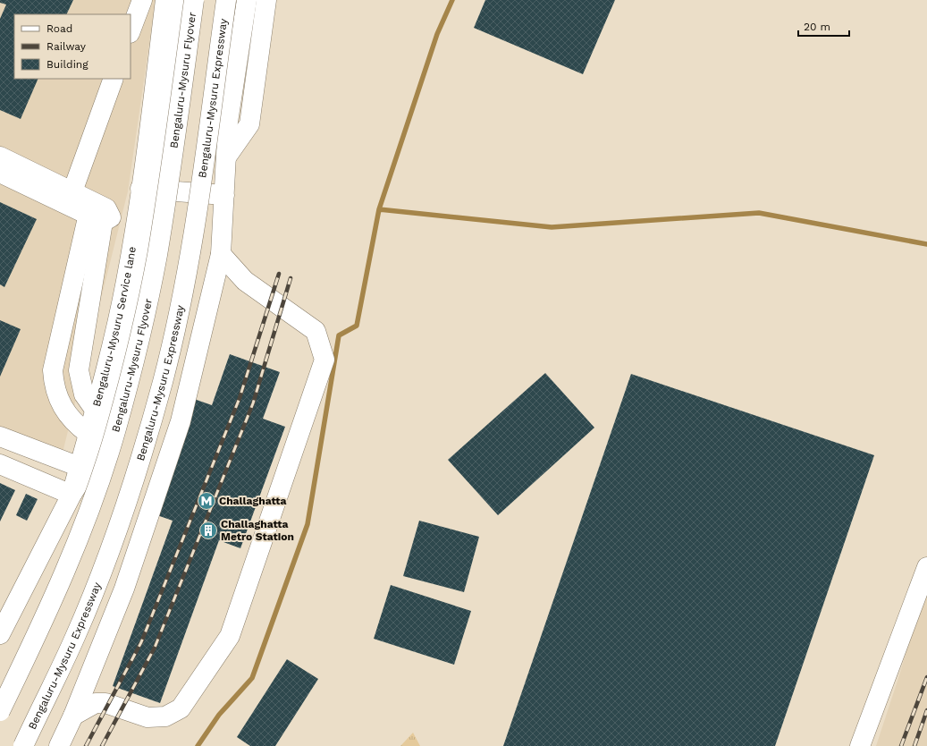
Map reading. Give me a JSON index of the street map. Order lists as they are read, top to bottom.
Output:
{
  "streets": {
    "main road": ["Bengaluru-Mysuru Flyover", "Bengaluru-Mysuru Expressway", "Bengaluru-Mysuru Service lane"]
  },
  "places": {
    "metro station": ["Challaghatta"],
    "building": ["Challaghatta Metro Station"]
  },
  "legend": ["Road", "Railway", "Building"],
  "scale_bar": "20 m"
}
